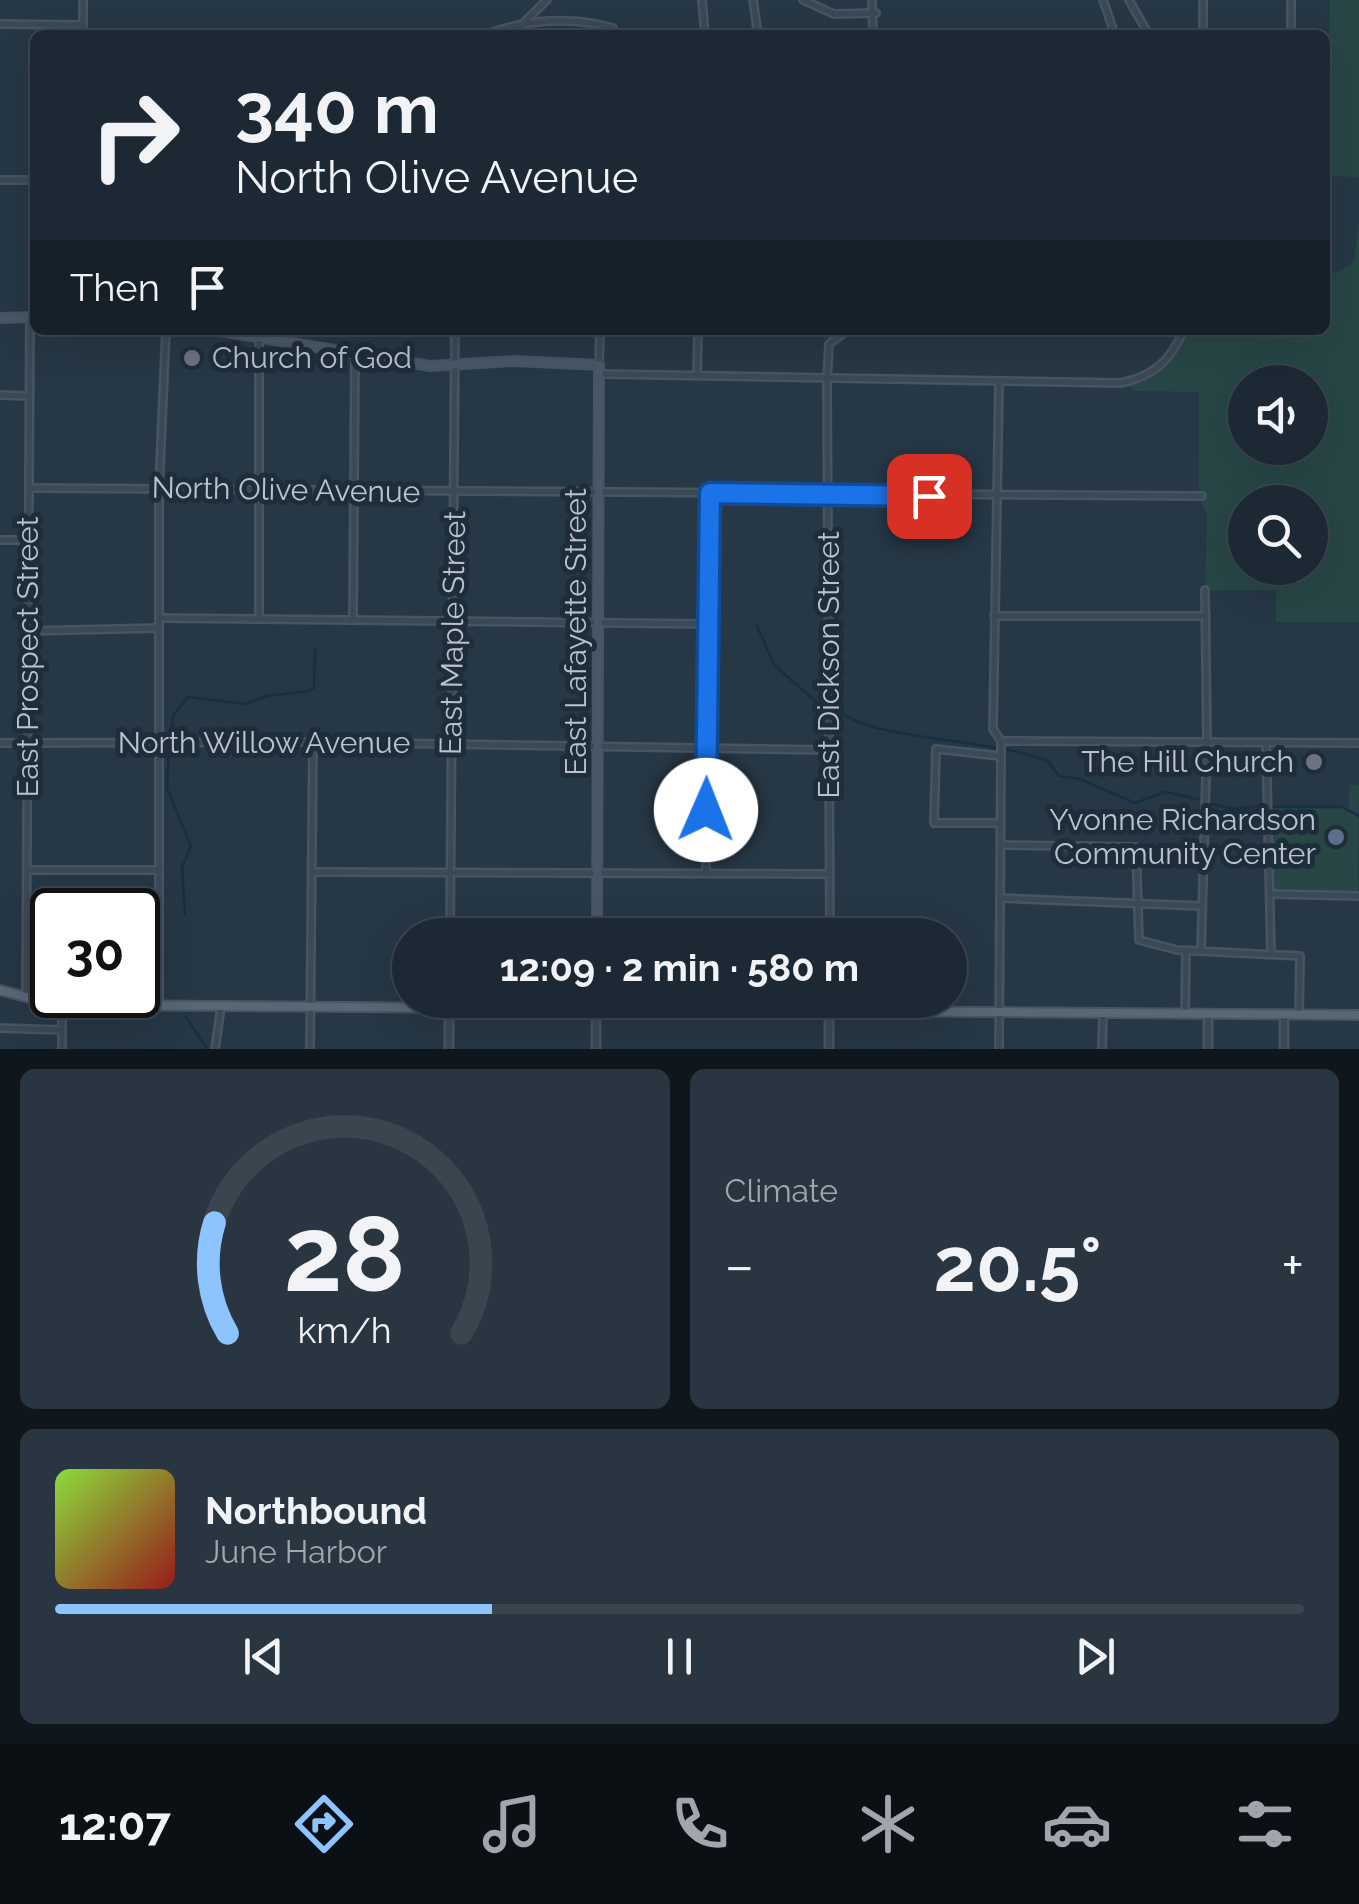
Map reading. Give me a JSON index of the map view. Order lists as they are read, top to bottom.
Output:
{
  "streets": {
    "main road": ["East Lafayette Street"],
    "street": [
      "North Olive Avenue",
      "East Maple Street",
      "East Prospect Street",
      "East Dickson Street",
      "North Willow Avenue"
    ]
  },
  "crossings": [
    ["North Olive Avenue", "East Lafayette Street"],
    ["North Olive Avenue", "East Maple Street"],
    ["North Olive Avenue", "East Prospect Street"],
    ["North Olive Avenue", "East Dickson Street"],
    ["East Lafayette Street", "North Willow Avenue"],
    ["East Maple Street", "North Willow Avenue"],
    ["East Prospect Street", "North Willow Avenue"],
    ["East Dickson Street", "North Willow Avenue"]
  ],
  "places": ["Church of God", "The Hill Church", "Yvonne Richardson Community Center"],
  "page": {
    "turn": ["340 m", "North Olive Avenue"],
    "then": "Then",
    "limit": "30",
    "trip": "12:09 · 2 min · 580 m",
    "tile": "Climate",
    "heat": ["−", "20.5°", "+"],
    "song": ["Northbound", "June Harbor"],
    "tabs": "12:07",
    "gauge": ["28", "km/h"]
  }
}
